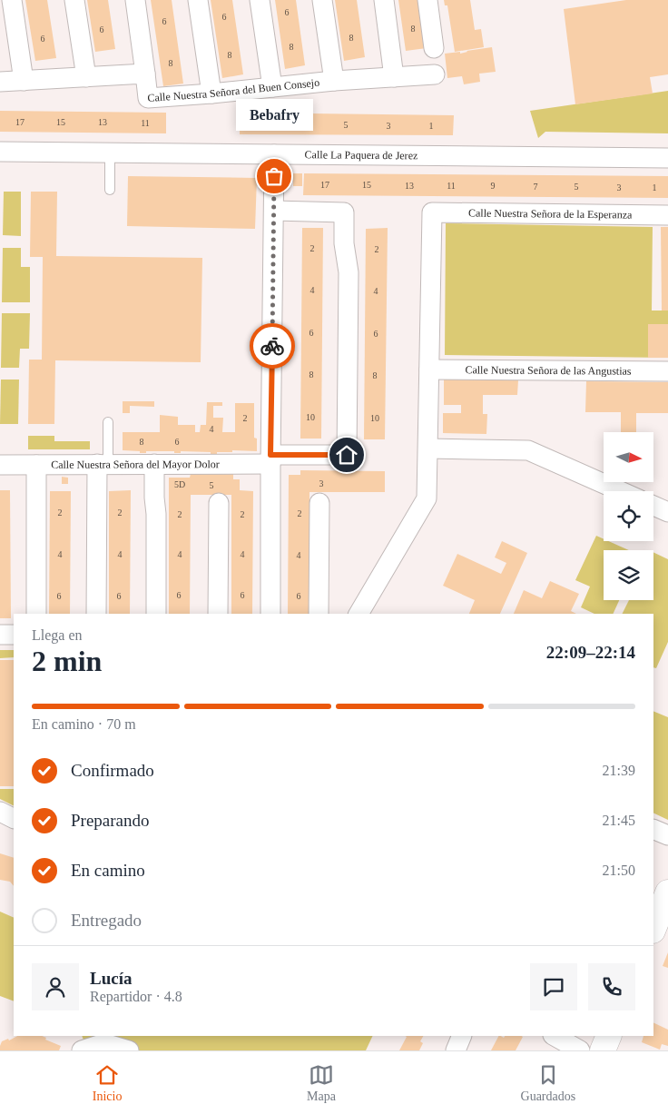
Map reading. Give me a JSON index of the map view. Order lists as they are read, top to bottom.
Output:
{
  "streets": {
    "street": [
      "Calle Nuestra Señora del Buen Consejo",
      "Calle La Paquera de Jerez",
      "Calle Nuestra Señora de la Esperanza",
      "Calle Nuestra Señora de las Angustias",
      "Calle Nuestra Señora del Mayor Dolor"
    ]
  },
  "crossings": [
    ["Calle Nuestra Señora de la Esperanza", "Calle Nuestra Señora de las Angustias"]
  ],
  "places": ["Bebafry"],
  "house_numbers": [
    "6",
    "6",
    "6",
    "8",
    "6",
    "8",
    "6",
    "8",
    "8",
    "8",
    "17",
    "15",
    "13",
    "11",
    "5",
    "3",
    "1",
    "17",
    "15",
    "13",
    "11",
    "9",
    "7",
    "5",
    "3",
    "1",
    "2",
    "2",
    "4",
    "4",
    "6",
    "6",
    "8",
    "8",
    "10",
    "2",
    "10",
    "4",
    "8",
    "6",
    "3",
    "5D",
    "5",
    "2",
    "2",
    "2",
    "2",
    "2",
    "4",
    "4",
    "4",
    "4",
    "4",
    "6",
    "6",
    "6",
    "6",
    "6"
  ],
  "north": "right",
  "page": {
    "bubble": "Bebafry",
    "heading": ["2 min", "Llega en", "22:09–22:14"],
    "panel": ["Lucía", "Repartidor · 4.8"],
    "bar": "En camino · 70 m",
    "list": [
      ["Confirmado", "21:39"],
      ["Preparando", "21:45"],
      ["En camino", "21:50"],
      "Entregado"
    ],
    "tabs": ["Inicio", "Mapa", "Guardados"]
  }
}
